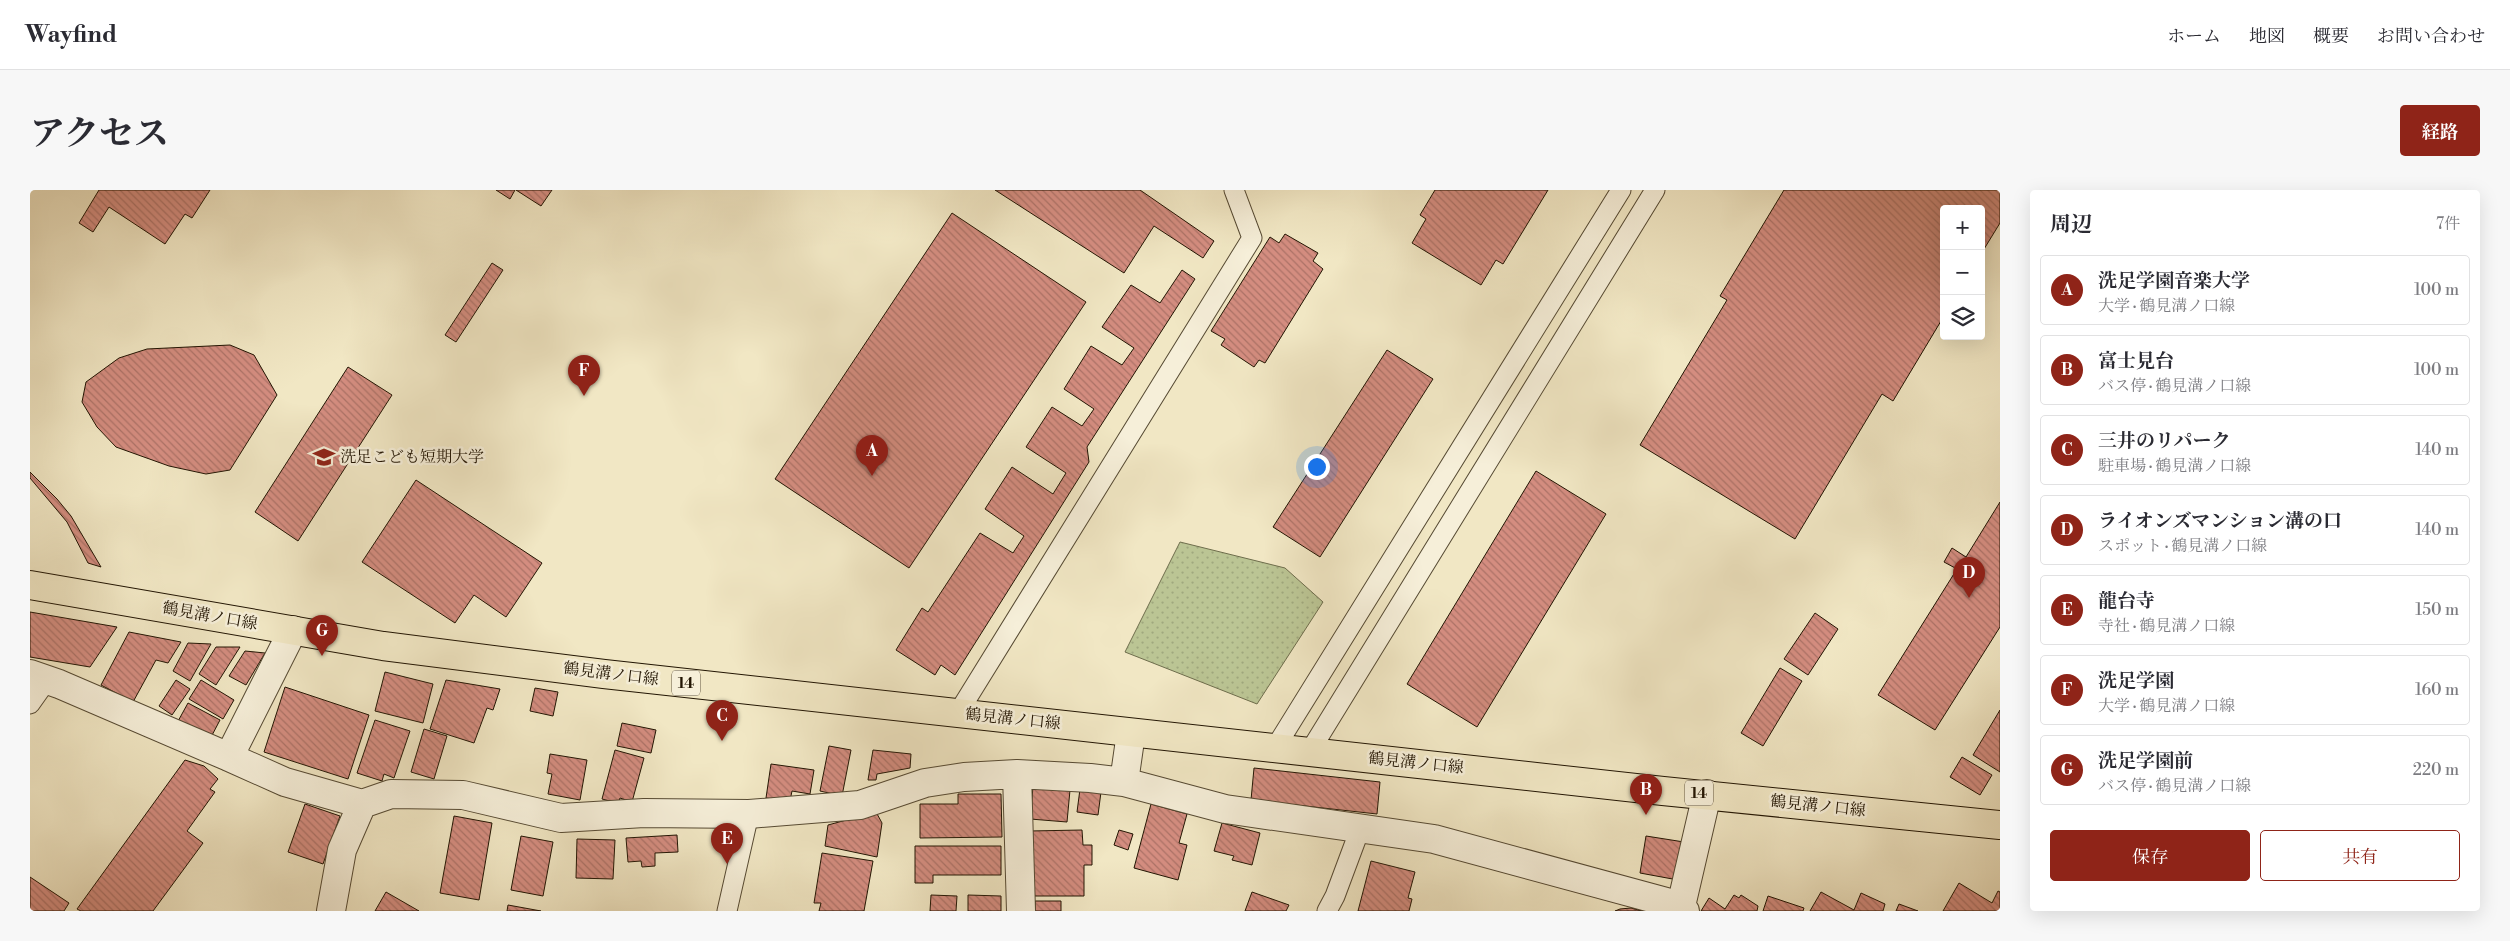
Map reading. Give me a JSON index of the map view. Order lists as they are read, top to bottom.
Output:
{
  "streets": {
    "main road": ["鶴見溝ノ口線", "14"]
  },
  "places": {
    "school or university": ["洗足こども短期大学"]
  },
  "page": {
    "header": "Wayfind",
    "nav": [
      "ホーム",
      "地図",
      "概要",
      "お問い合わせ"
    ],
    "title": "アクセス",
    "buttons": [
      "経路",
      ["保存", "共有"]
    ],
    "heading": ["周辺", "7件"],
    "map_buttons": ["+", "−"],
    "list": [
      {
        "mark": "A",
        "name": "洗足学園音楽大学",
        "note": "大学 · 鶴見溝ノ口線",
        "value": "100 m"
      },
      {
        "mark": "B",
        "name": "富士見台",
        "note": "バス停 · 鶴見溝ノ口線",
        "value": "100 m"
      },
      {
        "mark": "C",
        "name": "三井のリパーク",
        "note": "駐車場 · 鶴見溝ノ口線",
        "value": "140 m"
      },
      {
        "mark": "D",
        "name": "ライオンズマンション溝の口",
        "note": "スポット · 鶴見溝ノ口線",
        "value": "140 m"
      },
      {
        "mark": "E",
        "name": "龍台寺",
        "note": "寺社 · 鶴見溝ノ口線",
        "value": "150 m"
      },
      {
        "mark": "F",
        "name": "洗足学園",
        "note": "大学 · 鶴見溝ノ口線",
        "value": "160 m"
      },
      {
        "mark": "G",
        "name": "洗足学園前",
        "note": "バス停 · 鶴見溝ノ口線",
        "value": "220 m"
      }
    ],
    "pins": [
      "F",
      "A",
      "D",
      "G",
      "C",
      "B",
      "E"
    ]
  }
}
